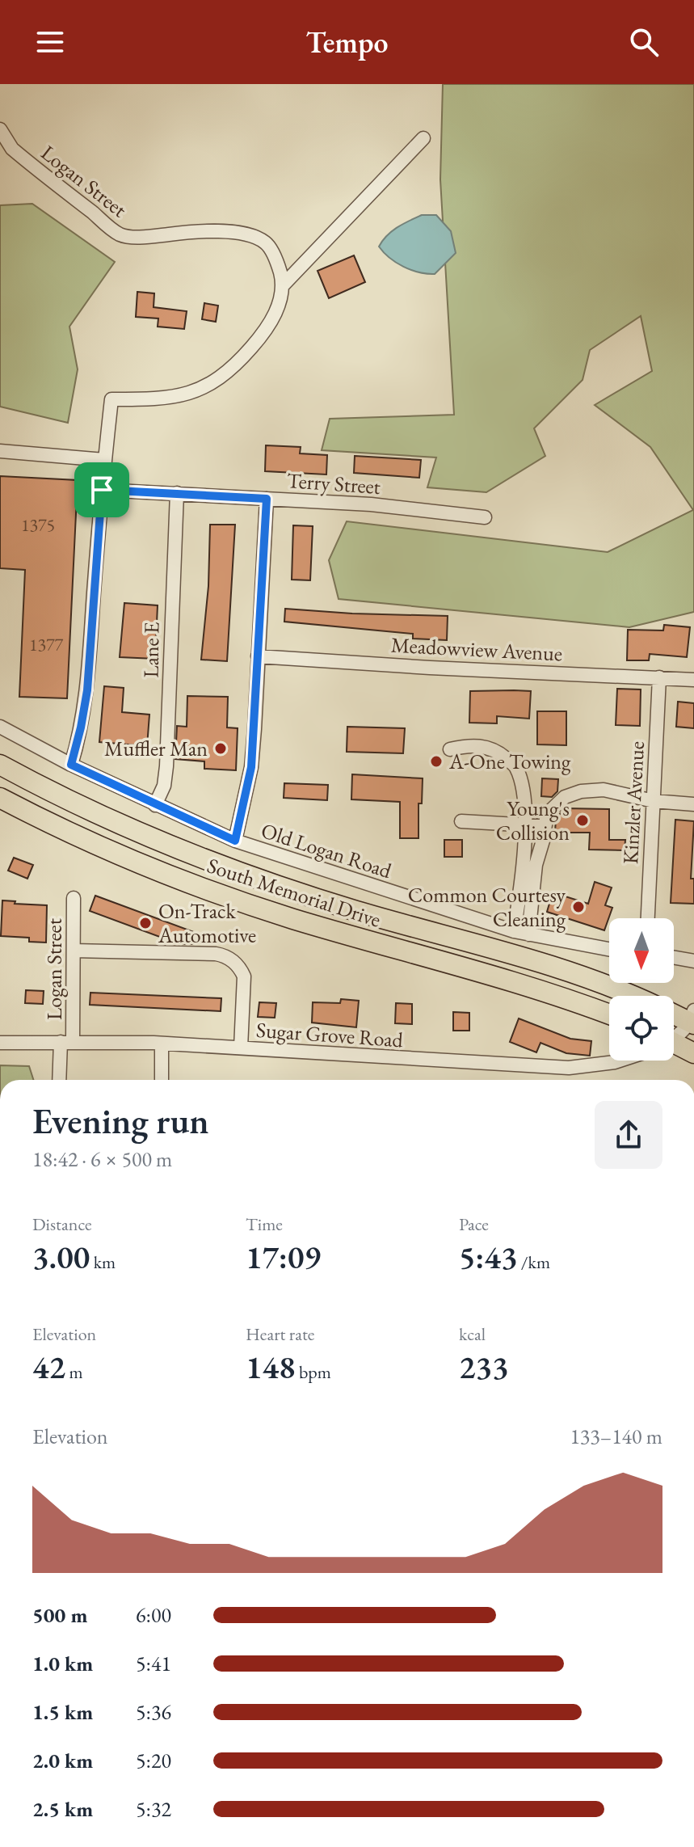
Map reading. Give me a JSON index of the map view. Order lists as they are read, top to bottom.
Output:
{
  "streets": {
    "highway": ["South Memorial Drive"],
    "street": [
      "Logan Street",
      "Terry Street",
      "Meadowview Avenue",
      "Lane E",
      "Kinzler Avenue",
      "Old Logan Road",
      "Sugar Grove Road"
    ]
  },
  "crossings": [
    ["Logan Street", "Sugar Grove Road"],
    ["Terry Street", "Lane E"],
    ["Meadowview Avenue", "Kinzler Avenue"],
    ["Lane E", "Old Logan Road"],
    ["South Memorial Drive", "Sugar Grove Road"]
  ],
  "places": [
    "Muffler Man",
    "A-One Towing",
    "Young's Collision",
    "Common Courtesy Cleaning",
    "On-Track Automotive"
  ],
  "house_numbers": ["1375", "1377"],
  "north": "bottom",
  "page": {
    "header": "Tempo",
    "heading": ["Evening run", "18:42 · 6 × 500 m"],
    "stats": [
      ["Distance", "3.00 km"],
      ["Time", "17:09"],
      ["Pace", "5:43 /km"],
      ["Elevation", "42 m"],
      ["Heart rate", "148 bpm"],
      ["kcal", "233"]
    ],
    "chart": ["Elevation", "133–140 m"],
    "list": [
      {
        "name": "500 m",
        "note": "6:00"
      },
      {
        "name": "1.0 km",
        "note": "5:41"
      },
      {
        "name": "1.5 km",
        "note": "5:36"
      },
      {
        "name": "2.0 km",
        "note": "5:20"
      },
      {
        "name": "2.5 km",
        "note": "5:32"
      }
    ]
  }
}
